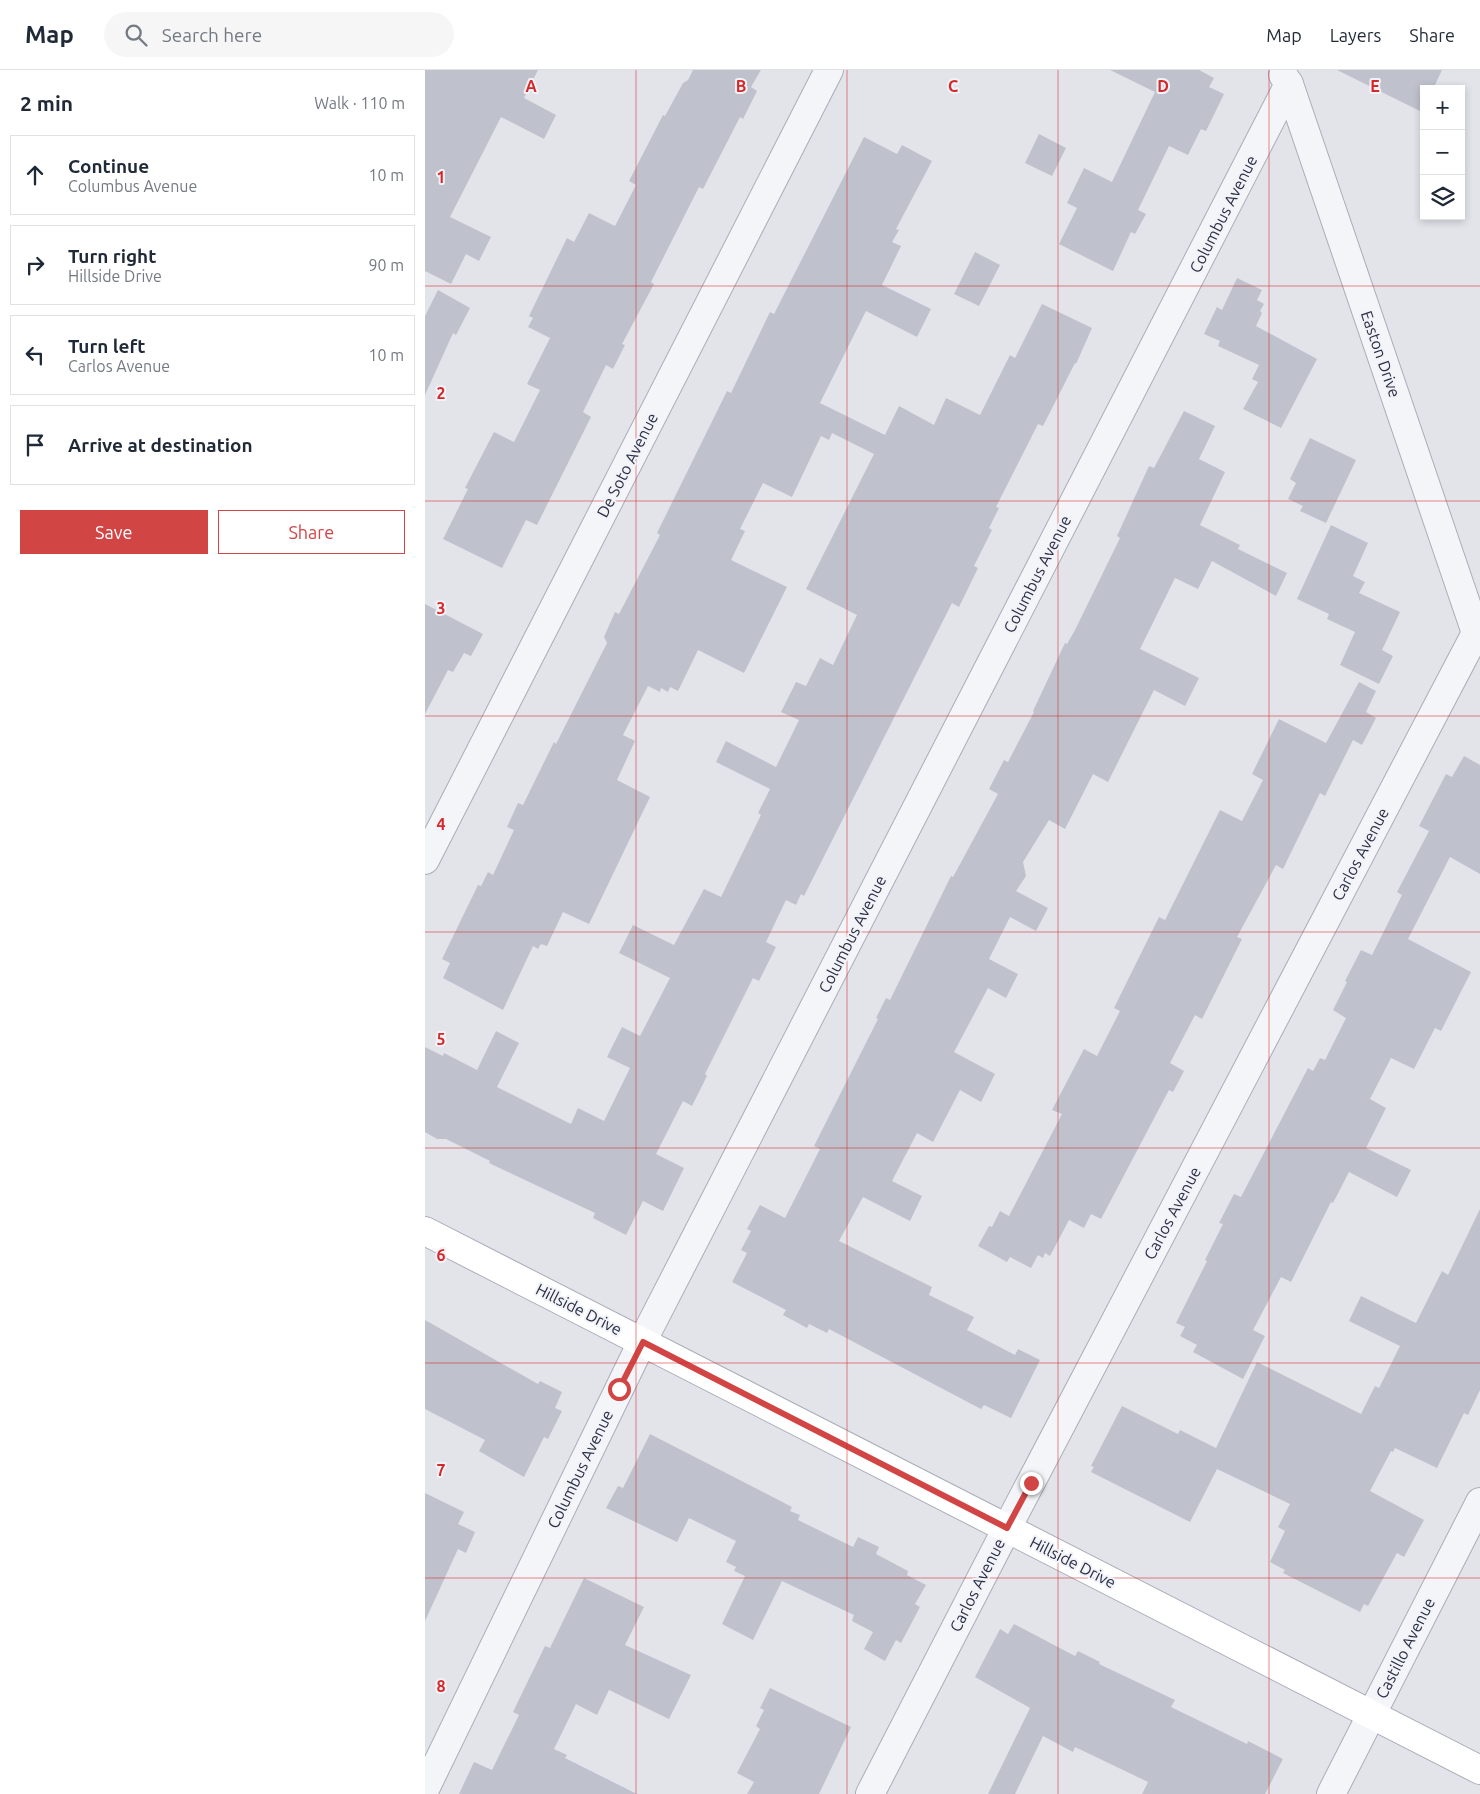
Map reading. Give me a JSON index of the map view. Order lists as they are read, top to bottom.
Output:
{
  "streets": {
    "main road": ["Hillside Drive"],
    "street": [
      "Columbus Avenue",
      "Easton Drive",
      "De Soto Avenue",
      "Carlos Avenue",
      "Castillo Avenue"
    ]
  },
  "crossings": [
    ["Columbus Avenue", "Easton Drive"],
    ["Columbus Avenue", "Hillside Drive"],
    ["Easton Drive", "Carlos Avenue"],
    ["Carlos Avenue", "Hillside Drive"],
    ["Hillside Drive", "Castillo Avenue"]
  ],
  "page": {
    "header": "Map",
    "search": "Search here",
    "nav": ["Map", "Layers", "Share"],
    "heading": ["2 min", "Walk · 110 m"],
    "map_buttons": ["+", "−"],
    "list": [
      ["Continue", "Columbus Avenue", "10 m"],
      ["Turn right", "Hillside Drive", "90 m"],
      ["Turn left", "Carlos Avenue", "10 m"],
      "Arrive at destination"
    ],
    "buttons": ["Save", "Share"]
  },
  "grid": {
    "columns": [
      "A",
      "B",
      "C",
      "D",
      "E"
    ],
    "rows": [
      "1",
      "2",
      "3",
      "4",
      "5",
      "6",
      "7",
      "8"
    ]
  }
}
